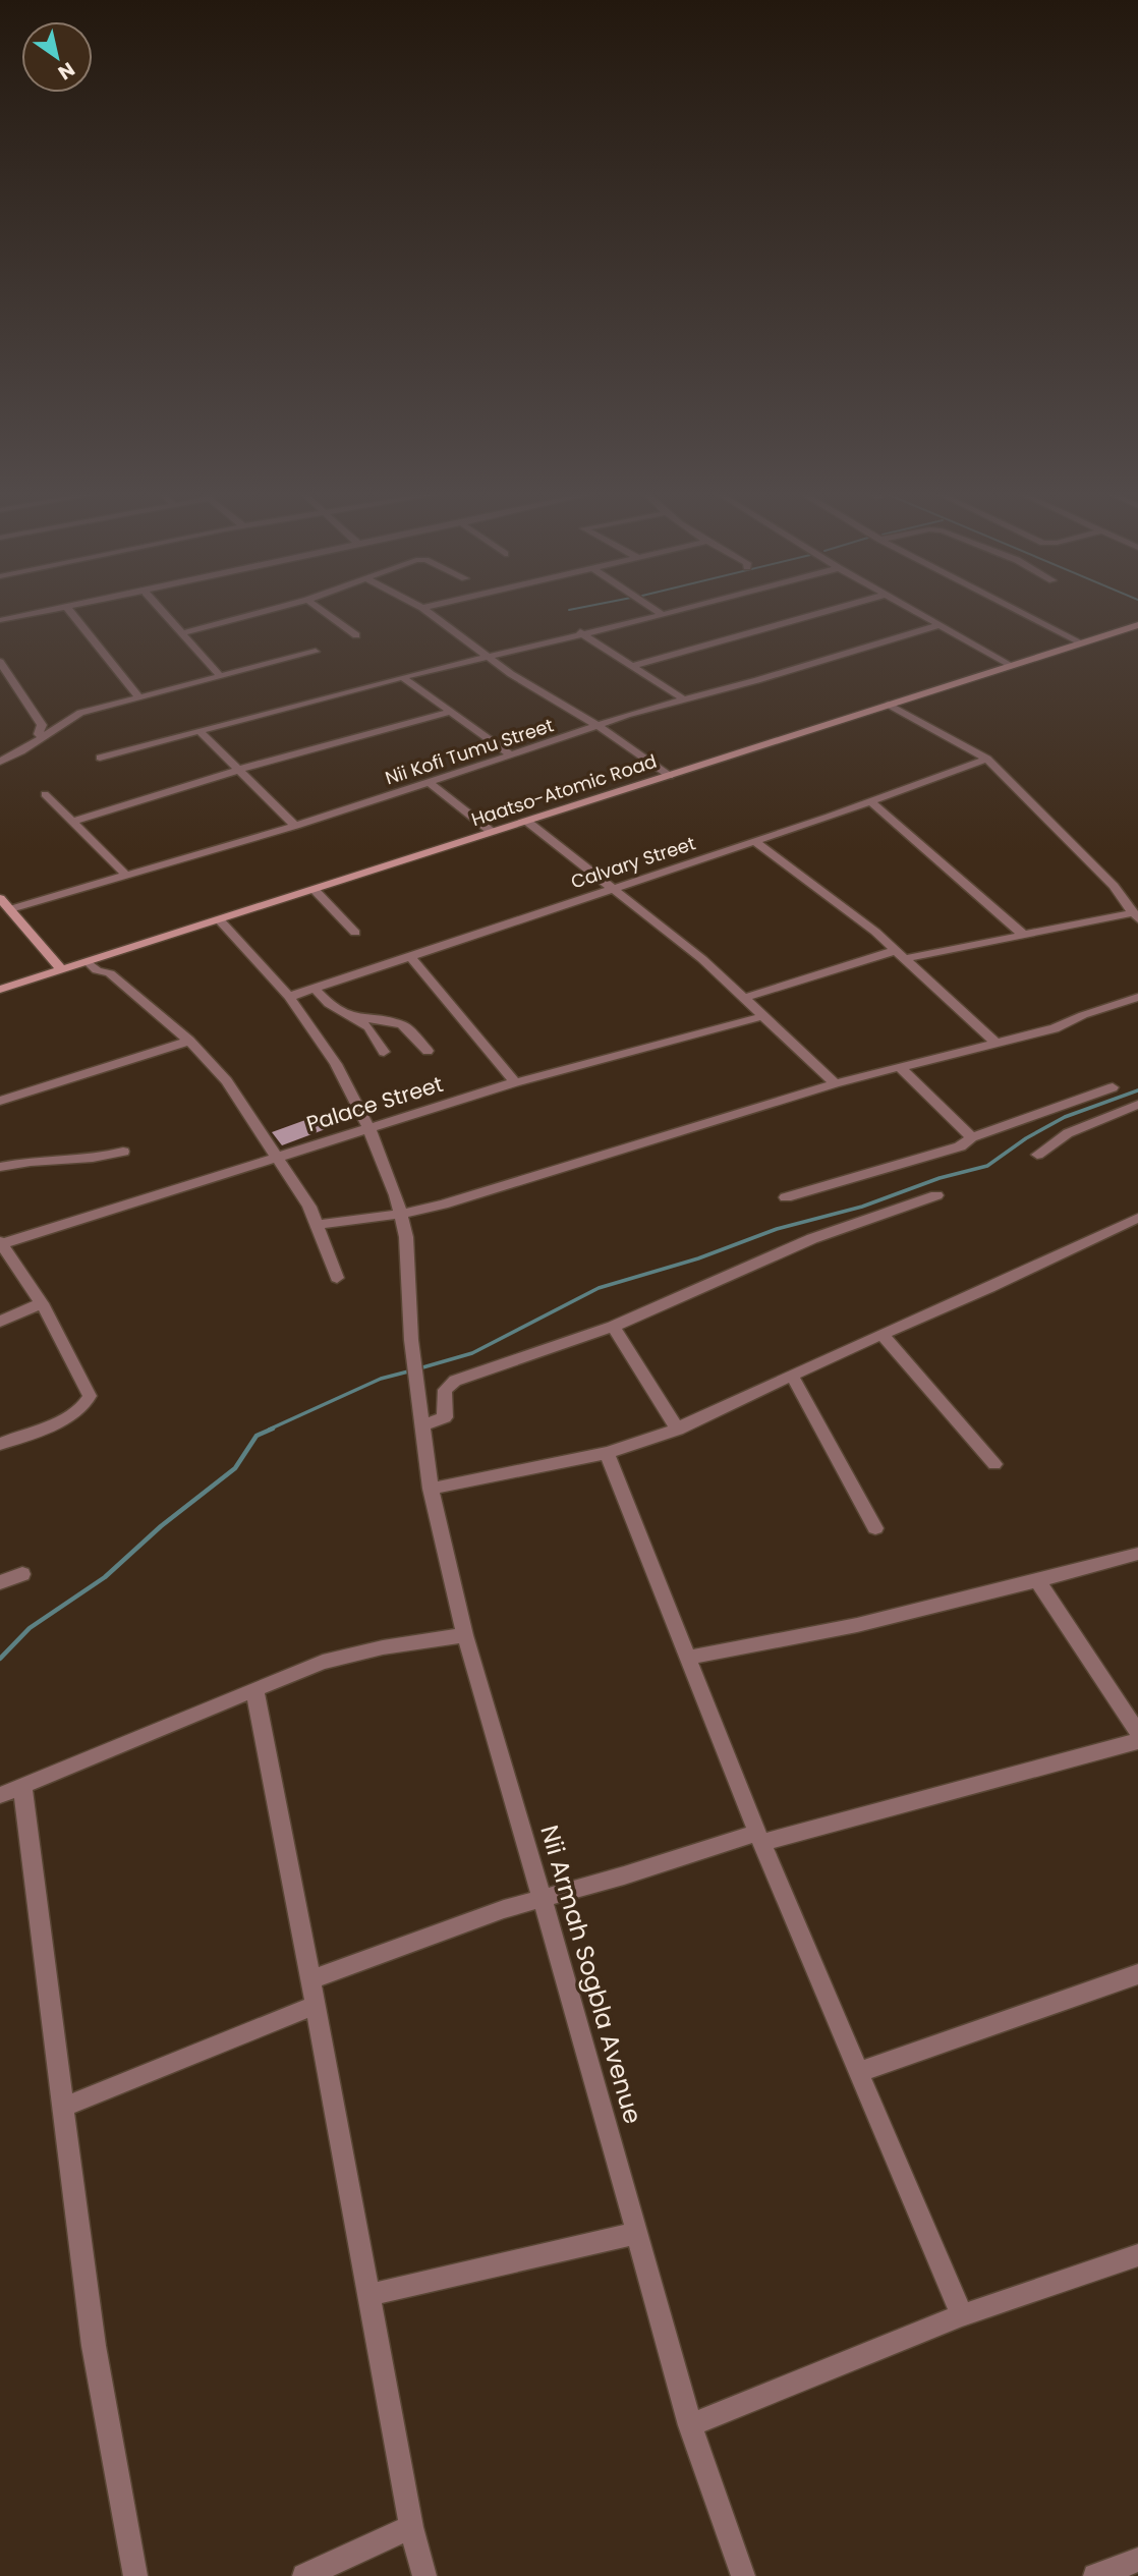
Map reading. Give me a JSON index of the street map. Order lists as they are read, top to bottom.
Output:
{
  "streets": {
    "main road": ["Haatso-Atomic Road"],
    "street": [
      "Nii Kofi Tumu Street",
      "Calvary Street",
      "Palace Street",
      "Nii Armah Sogbla Avenue"
    ]
  },
  "crossings": [
    ["Haatso-Atomic Road", "Nii Armah Sogbla Avenue"],
    ["Calvary Street", "Nii Armah Sogbla Avenue"],
    ["Palace Street", "Nii Armah Sogbla Avenue"]
  ],
  "north": "bottom right"
}
